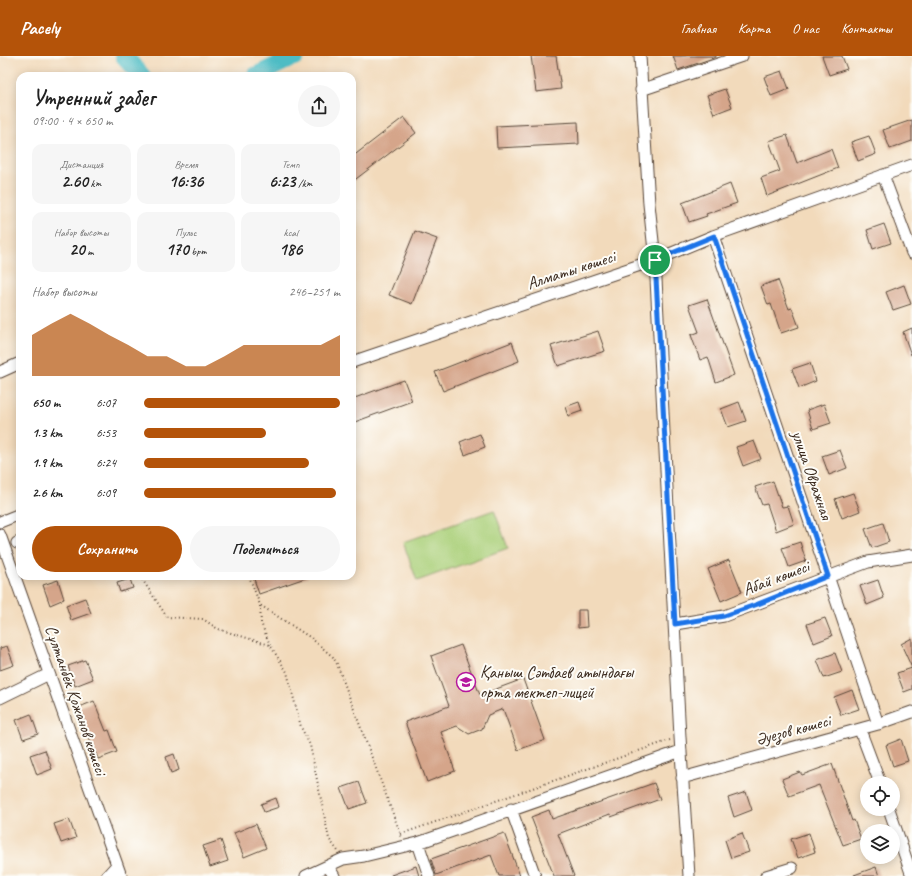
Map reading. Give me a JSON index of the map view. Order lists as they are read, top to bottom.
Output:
{
  "streets": {
    "street": [
      "Алматы көшесі",
      "улица Овражная",
      "Абай көшесі",
      "Сұлтанбек Қожанов көшесі",
      "Әуезов көшесі"
    ]
  },
  "crossings": [
    ["Алматы көшесі", "улица Овражная"],
    ["улица Овражная", "Абай көшесі"],
    ["улица Овражная", "Әуезов көшесі"]
  ],
  "places": {
    "school or university": ["Қаныш Сәтбаев атындағы орта мектеп-лицей"]
  },
  "page": {
    "header": "Pacely",
    "nav": [
      "Главная",
      "Карта",
      "О нас",
      "Контакты"
    ],
    "heading": ["Утренний забег", "09:00 · 4 × 650 m"],
    "stats": [
      ["Дистанция", "2.60 km"],
      ["Время", "16:36"],
      ["Темп", "6:23 /km"],
      ["Набор высоты", "20 m"],
      ["Пульс", "170 bpm"],
      ["kcal", "186"]
    ],
    "chart": ["Набор высоты", "246–251 m"],
    "list": [
      {
        "name": "650 m",
        "note": "6:07"
      },
      {
        "name": "1.3 km",
        "note": "6:53"
      },
      {
        "name": "1.9 km",
        "note": "6:24"
      },
      {
        "name": "2.6 km",
        "note": "6:09"
      }
    ],
    "buttons": ["Сохранить", "Поделиться"]
  }
}
